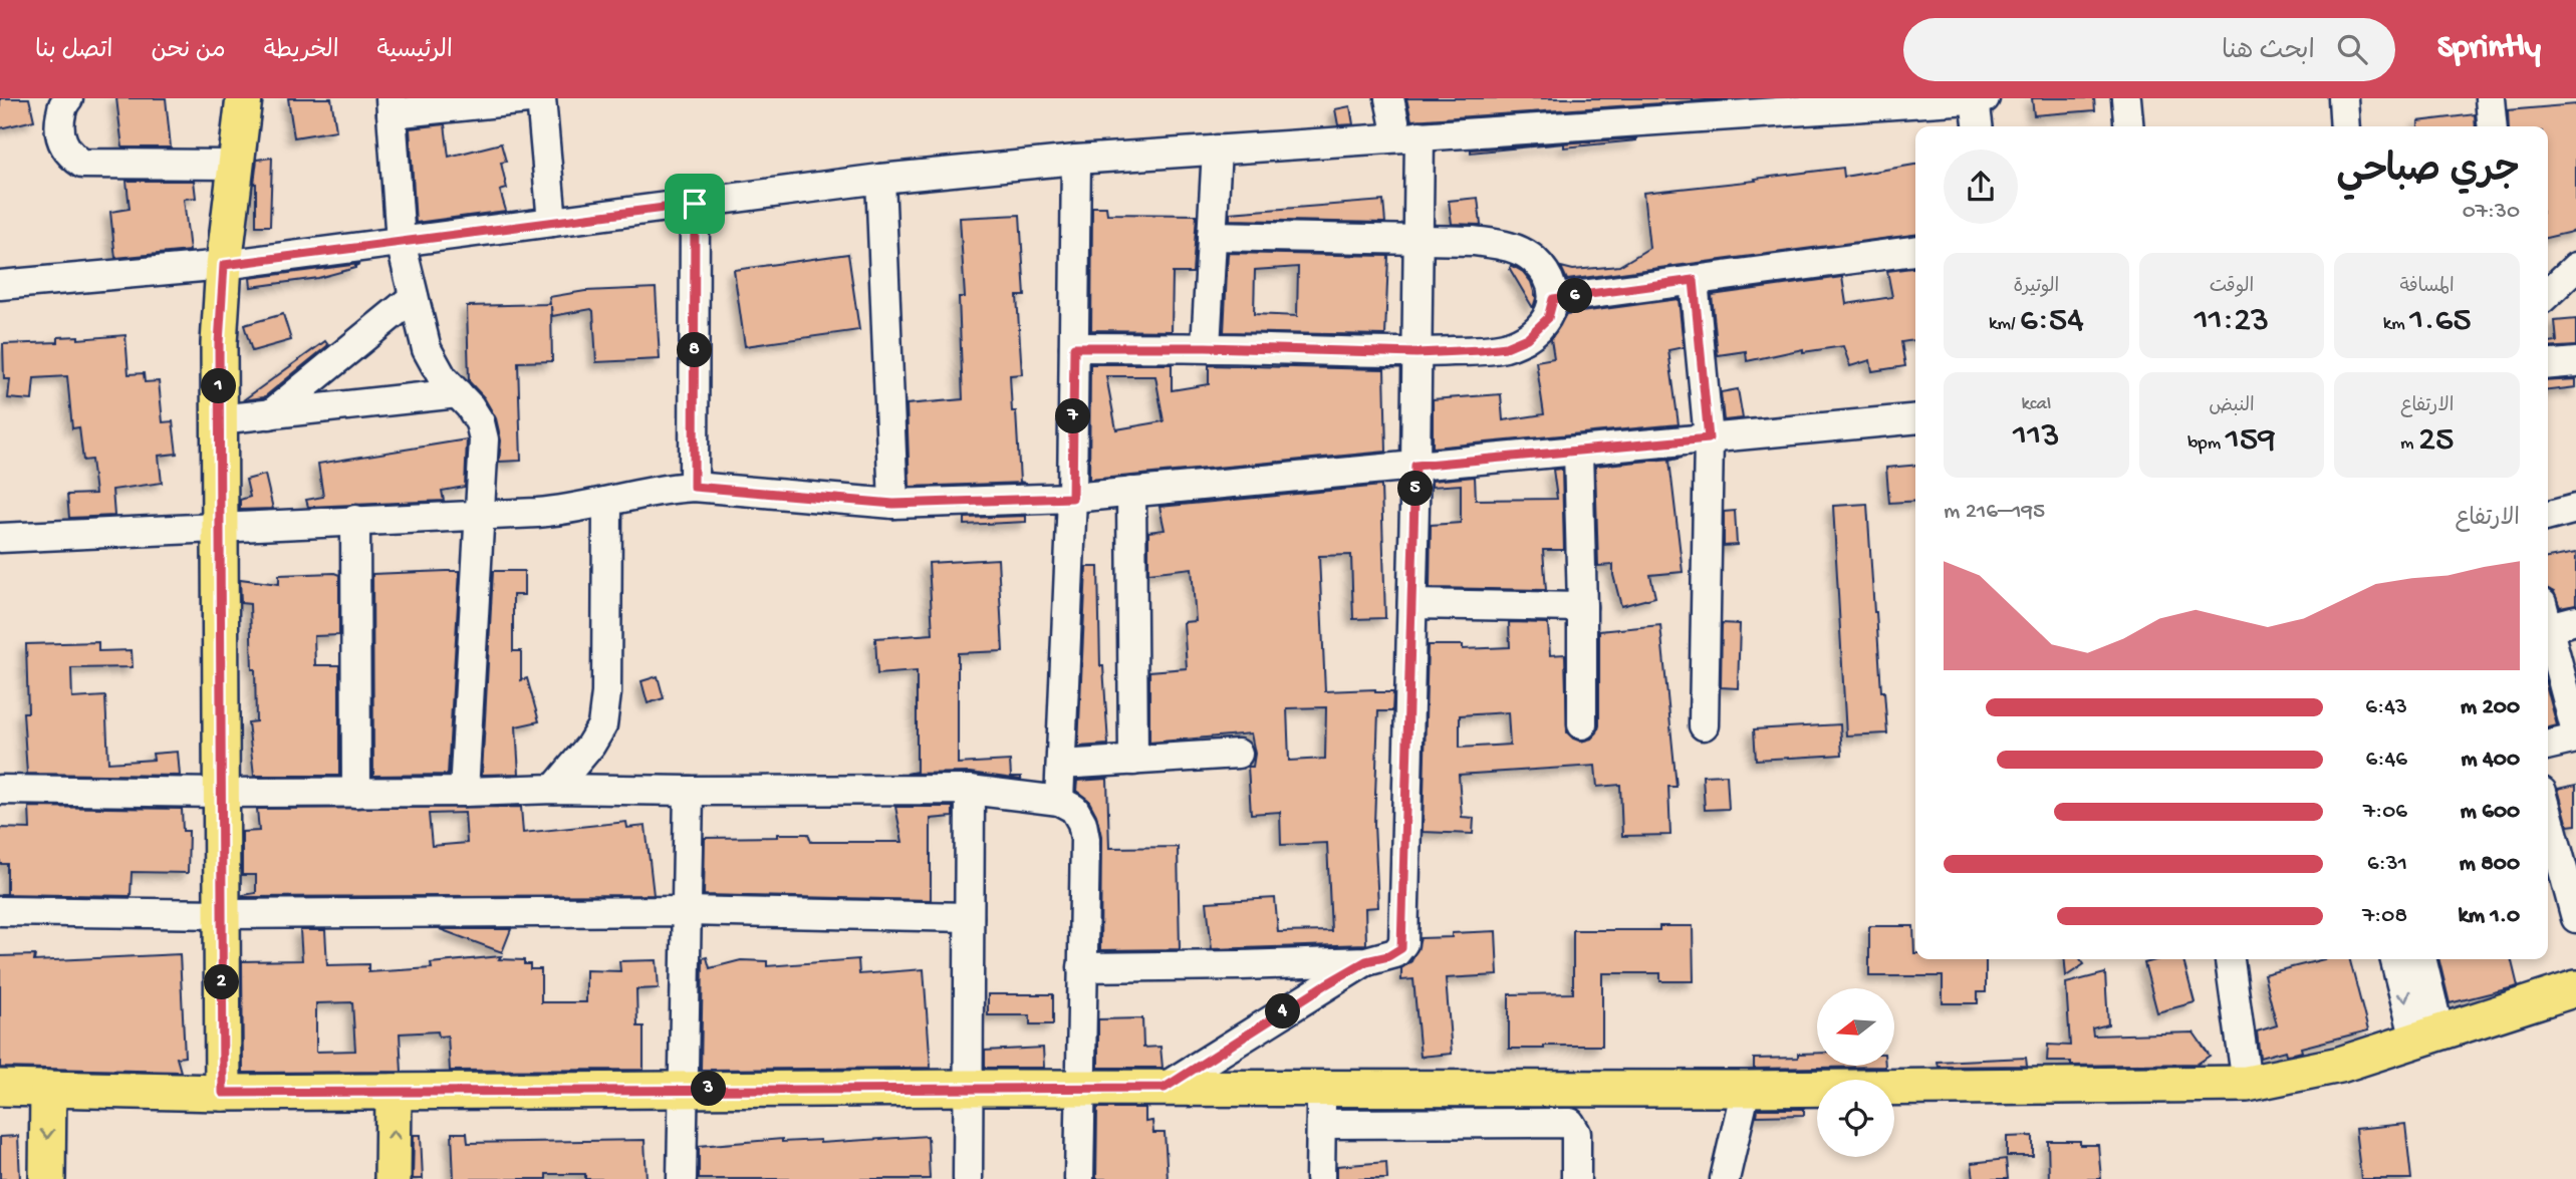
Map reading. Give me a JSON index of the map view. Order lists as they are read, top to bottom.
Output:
{
  "north": "left",
  "page": {
    "header": "Sprintly",
    "search": "ابحث هنا",
    "nav": [
      "الرئيسية",
      "الخريطة",
      "من نحن",
      "اتصل بنا"
    ],
    "heading": ["جري صباحي", "07:30"],
    "stats": [
      ["المسافة", "1.65 km"],
      ["الوقت", "11:23"],
      ["الوتيرة", "6:54 /km"],
      ["الارتفاع", "25 m"],
      ["النبض", "159 bpm"],
      ["kcal", "113"]
    ],
    "pins": [
      "6",
      "8",
      "1",
      "7",
      "5",
      "2",
      "4",
      "3"
    ],
    "chart": ["الارتفاع", "195–216 m"],
    "list": [
      {
        "name": "200 m",
        "note": "6:43"
      },
      {
        "name": "400 m",
        "note": "6:46"
      },
      {
        "name": "600 m",
        "note": "7:06"
      },
      {
        "name": "800 m",
        "note": "6:31"
      },
      {
        "name": "1.0 km",
        "note": "7:08"
      }
    ]
  }
}
